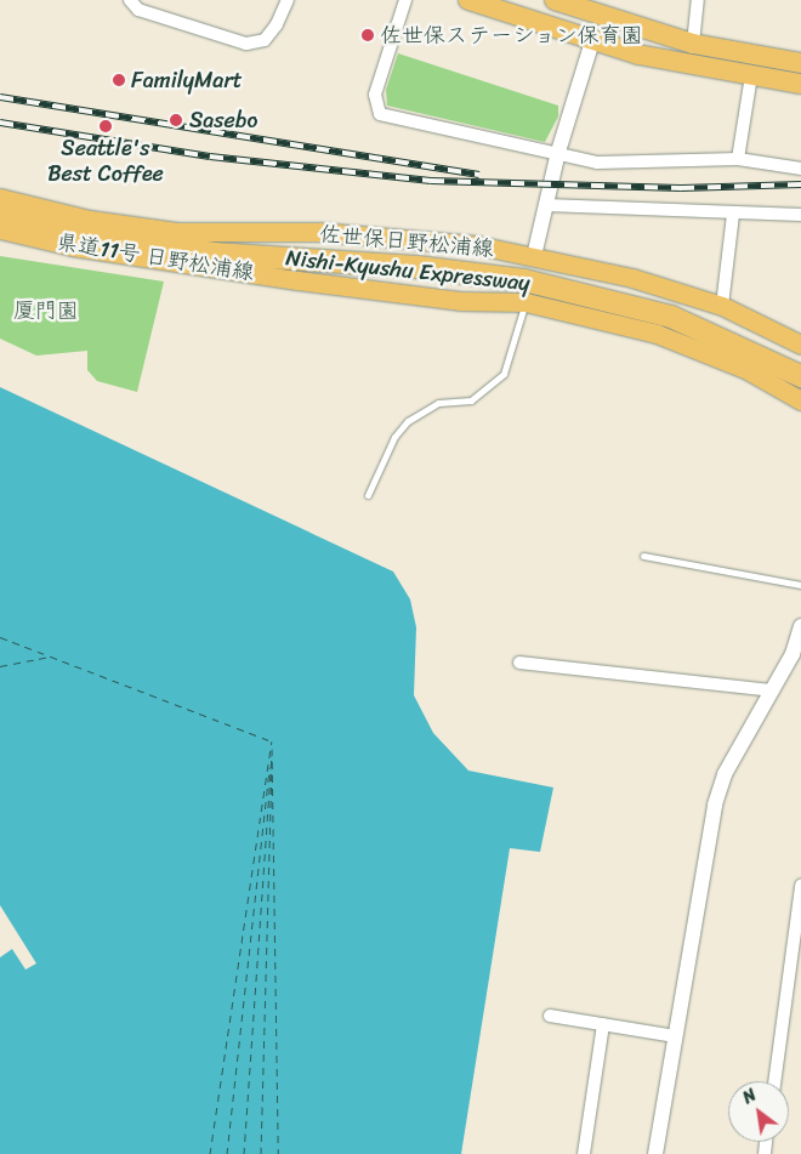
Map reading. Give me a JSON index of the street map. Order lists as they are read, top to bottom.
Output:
{
  "streets": {
    "highway": ["Nishi-Kyushu Expressway"],
    "main road": ["佐世保日野松浦線", "県道11号 日野松浦線"]
  },
  "parks": ["厦門園"],
  "places": [
    "佐世保ステーション保育園",
    "FamilyMart",
    "Sasebo",
    "Seattle's Best Coffee"
  ],
  "north": "top left"
}
